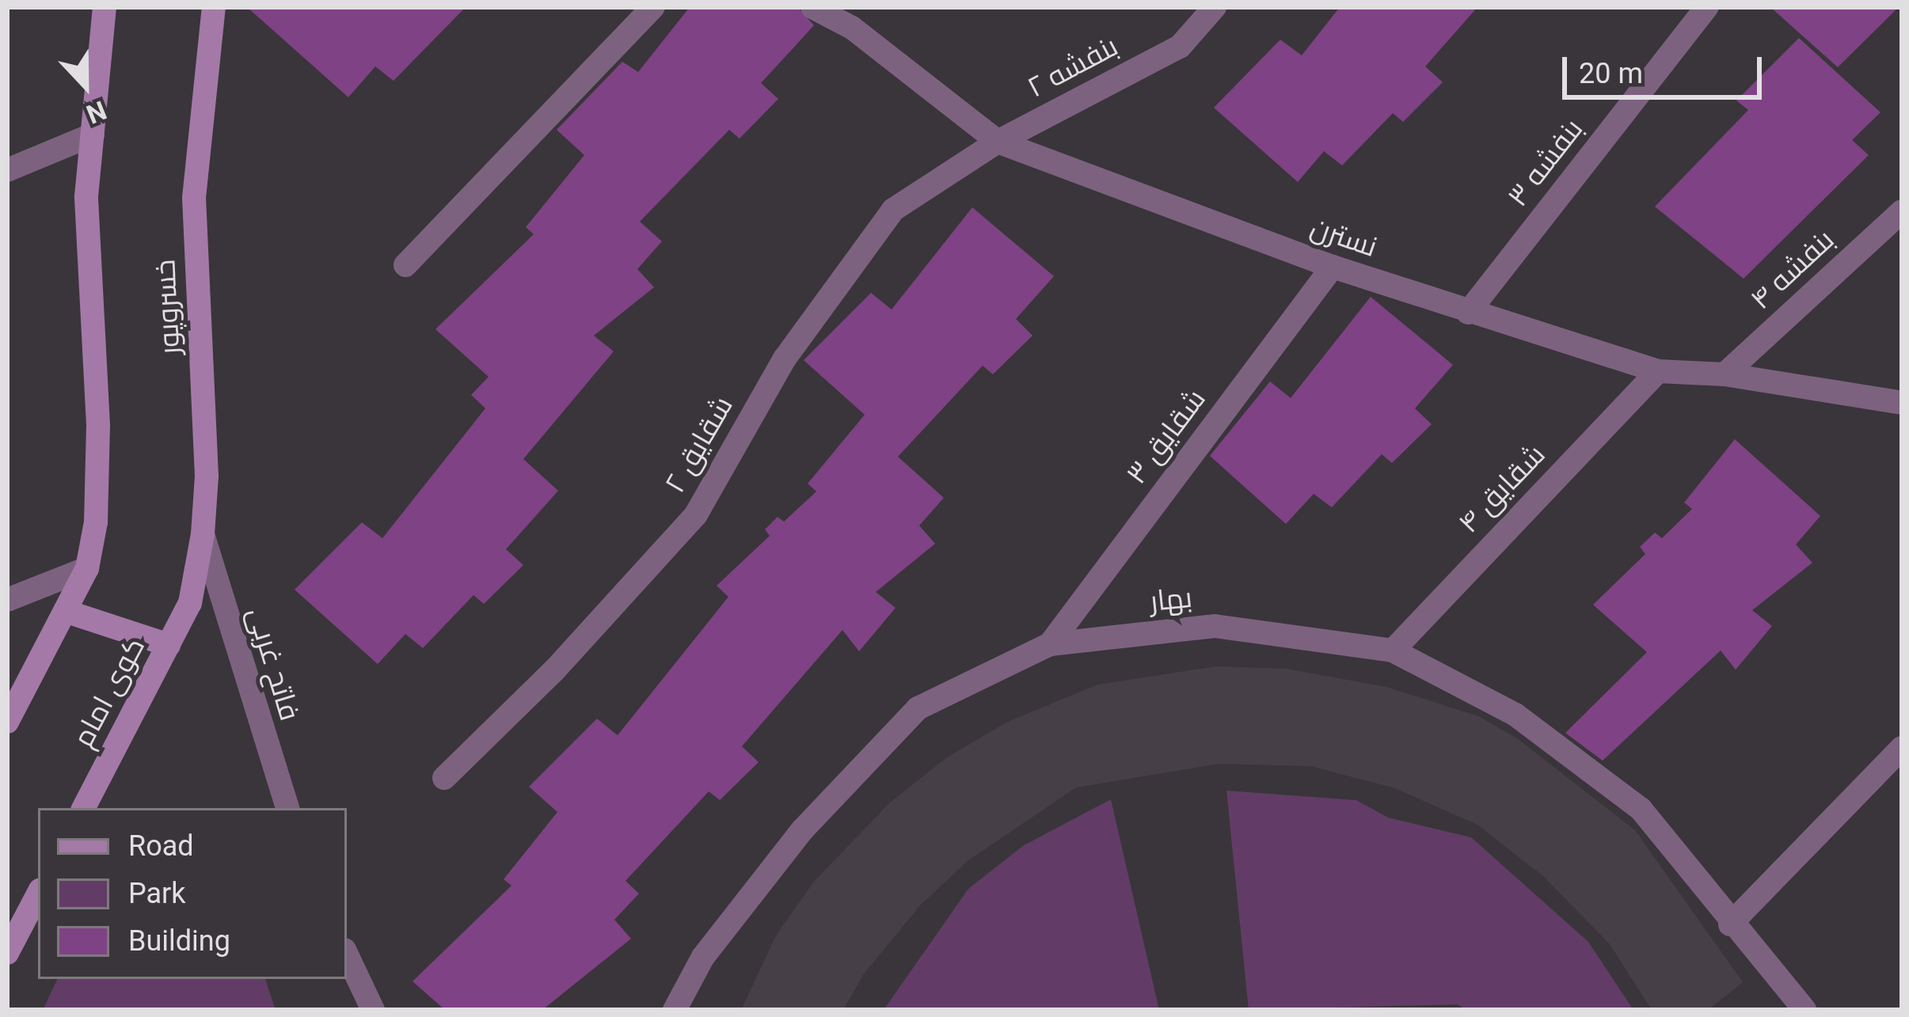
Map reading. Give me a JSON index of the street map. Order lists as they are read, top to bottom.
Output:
{
  "streets": {
    "street": [
      "بنفشه ۲",
      "بنفشه ۳",
      "نسترن",
      "بنفشه ۴",
      "خسروپور",
      "شقایق ۳",
      "شقایق ۲",
      "شقایق ۴",
      "بهار",
      "فاتح غربی",
      "کوی امام"
    ]
  },
  "crossings": [
    ["بنفشه ۲", "نسترن"],
    ["بنفشه ۲", "شقایق ۲"],
    ["بنفشه ۳", "نسترن"],
    ["نسترن", "بنفشه ۴"],
    ["نسترن", "شقایق ۳"],
    ["نسترن", "شقایق ۲"],
    ["نسترن", "شقایق ۴"],
    ["خسروپور", "فاتح غربی"],
    ["خسروپور", "کوی امام"],
    ["شقایق ۳", "بهار"],
    ["شقایق ۴", "بهار"]
  ],
  "legend": ["Road", "Park", "Building"],
  "scale_bar": "20 m",
  "north": "bottom"
}
